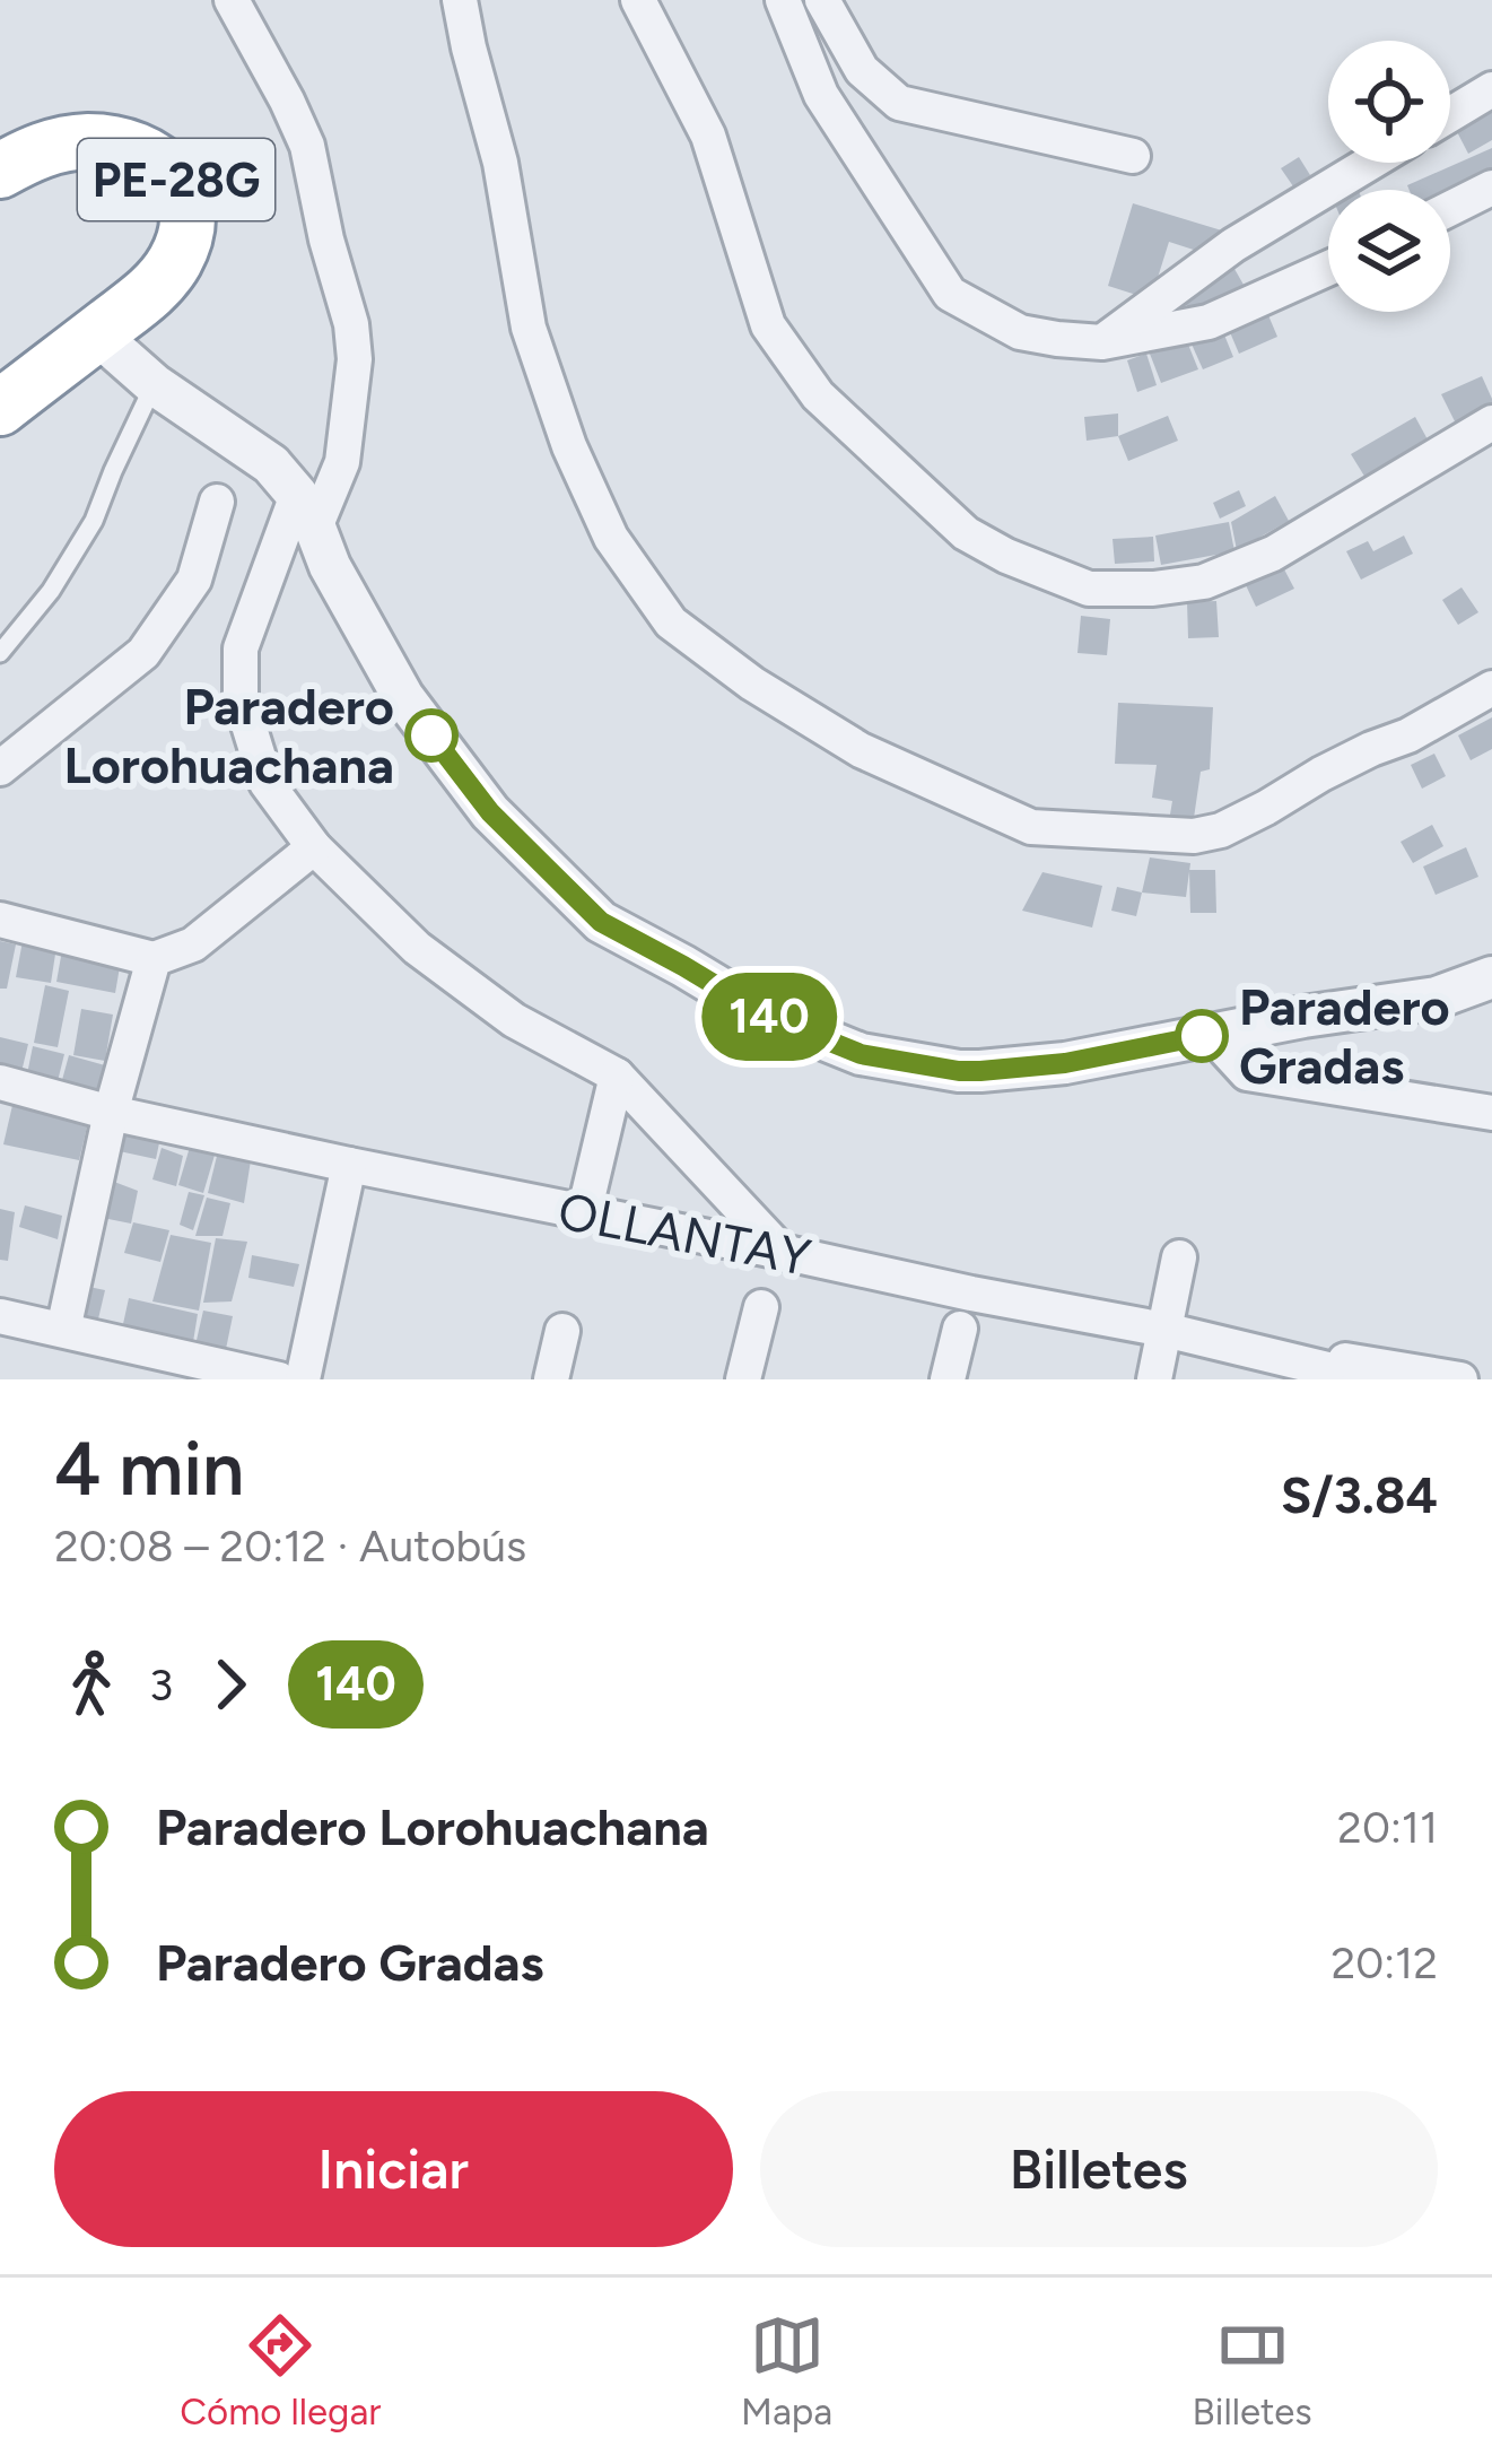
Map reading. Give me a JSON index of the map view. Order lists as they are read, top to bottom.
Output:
{
  "streets": {
    "highway": ["PE-28G"],
    "street": ["OLLANTAY"]
  },
  "places": ["Paradero Lorohuachana", "Paradero Gradas"],
  "lines": ["bus line 140"],
  "page": {
    "on_map": "140",
    "heading": ["4 min", "20:08 – 20:12 · Autobús", "S/3.84"],
    "legs": ["3", "140"],
    "list": [
      {
        "name": "Paradero Lorohuachana",
        "value": "20:11"
      },
      {
        "name": "Paradero Gradas",
        "value": "20:12"
      }
    ],
    "buttons": ["Iniciar", "Billetes"],
    "tabs": ["Cómo llegar", "Mapa", "Billetes"]
  }
}
